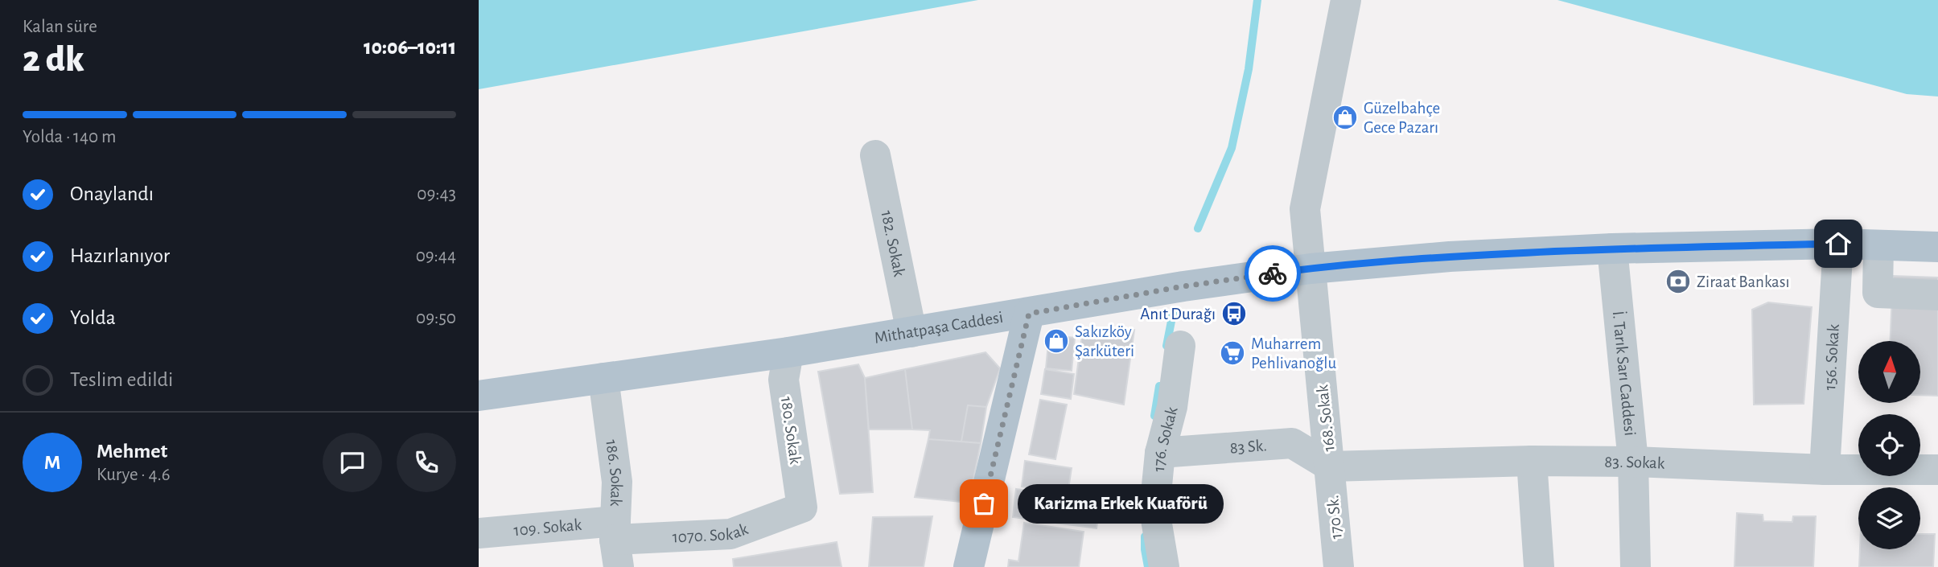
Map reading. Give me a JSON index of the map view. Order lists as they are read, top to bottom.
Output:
{
  "streets": {
    "main road": ["Mithatpaşa Caddesi"],
    "street": [
      "182. Sokak",
      "156. Sokak",
      "İ. Tarık Sarı Caddesi",
      "168. Sokak",
      "180. Sokak",
      "176. Sokak",
      "83 Sk.",
      "83. Sokak",
      "186. Sokak",
      "170 Sk.",
      "109. Sokak",
      "1070. Sokak"
    ]
  },
  "crossings": [
    ["182. Sokak", "Mithatpaşa Caddesi"],
    ["Mithatpaşa Caddesi", "156. Sokak"],
    ["Mithatpaşa Caddesi", "İ. Tarık Sarı Caddesi"],
    ["Mithatpaşa Caddesi", "168. Sokak"],
    ["Mithatpaşa Caddesi", "180. Sokak"],
    ["Mithatpaşa Caddesi", "186. Sokak"],
    ["156. Sokak", "83. Sokak"],
    ["İ. Tarık Sarı Caddesi", "83. Sokak"],
    ["168. Sokak", "83 Sk."],
    ["168. Sokak", "83. Sokak"],
    ["168. Sokak", "170 Sk."],
    ["180. Sokak", "1070. Sokak"],
    ["176. Sokak", "83 Sk."],
    ["83 Sk.", "83. Sokak"],
    ["83 Sk.", "170 Sk."],
    ["83. Sokak", "170 Sk."],
    ["186. Sokak", "109. Sokak"],
    ["186. Sokak", "1070. Sokak"],
    ["109. Sokak", "1070. Sokak"]
  ],
  "places": {
    "shop": ["Güzelbahçe Gece Pazarı", "Sakızköy Şarküteri"],
    "bank": ["Ziraat Bankası"],
    "bus stop": ["Anıt Durağı"],
    "supermarket": ["Muharrem Pehlivanoğlu"],
    "other": ["Karizma Erkek Kuaförü"]
  },
  "north": "top",
  "page": {
    "heading": ["2 dk", "Kalan süre", "10:06–10:11"],
    "panel": ["Mehmet", "Kurye · 4.6"],
    "bar": "Yolda · 140 m",
    "list": [
      ["Onaylandı", "09:43"],
      ["Hazırlanıyor", "09:44"],
      ["Yolda", "09:50"],
      "Teslim edildi"
    ],
    "round": "M",
    "bubble": "Karizma Erkek Kuaförü"
  }
}
